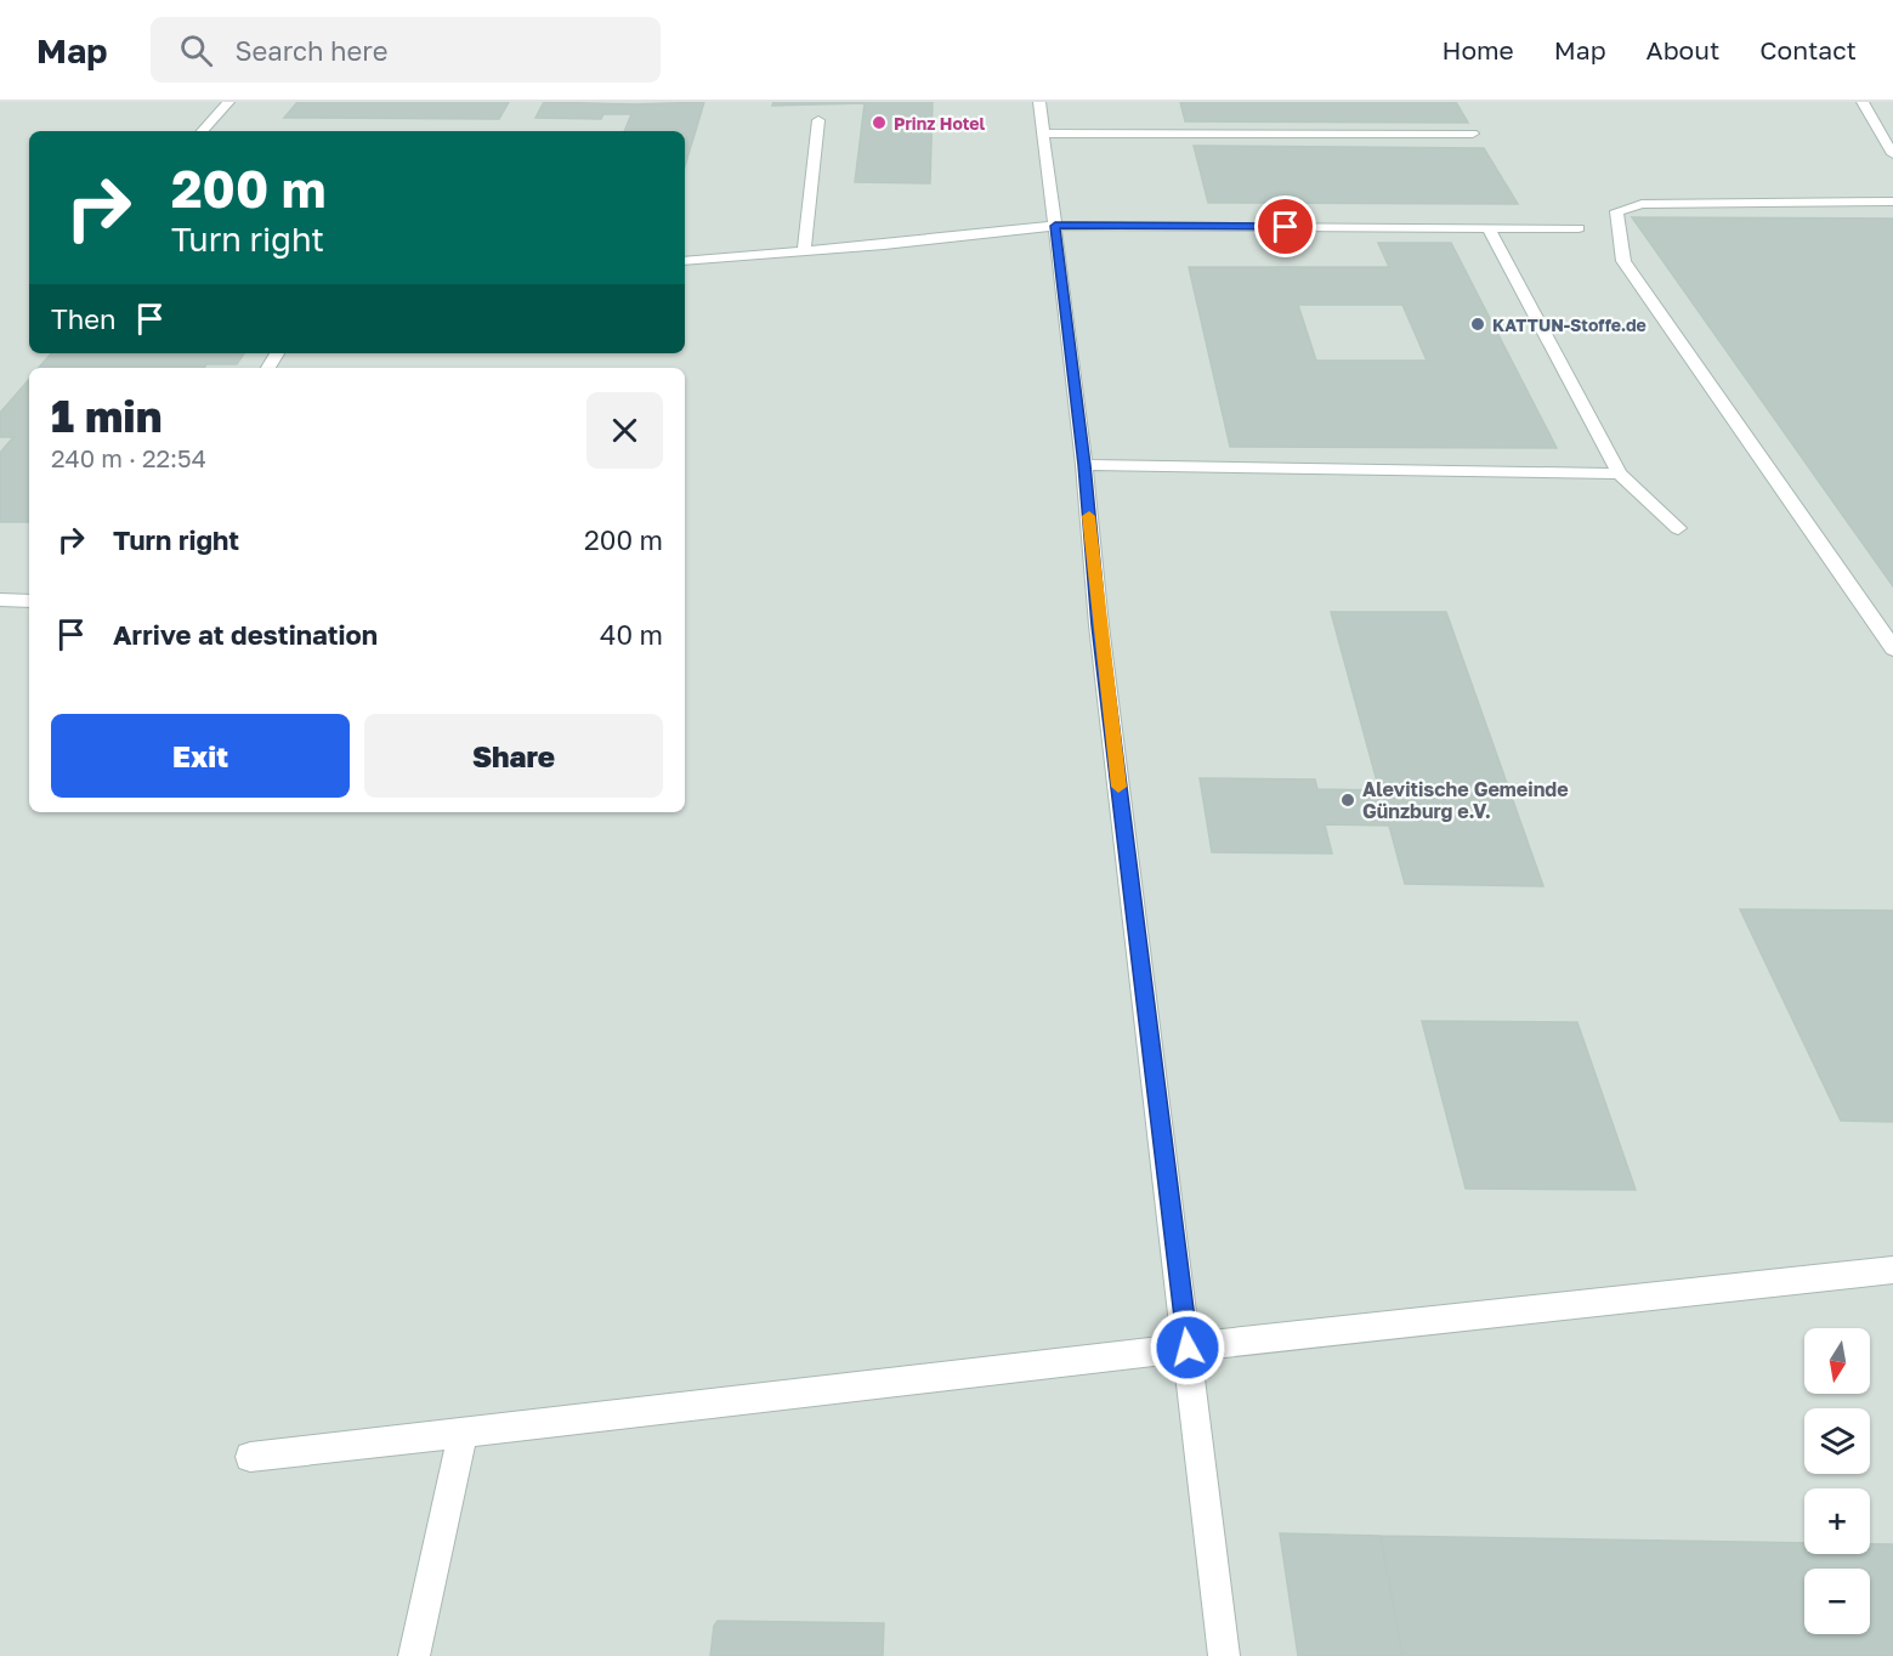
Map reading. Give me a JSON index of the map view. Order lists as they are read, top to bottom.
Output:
{
  "places": ["Prinz Hotel", "KATTUN-Stoffe.de", "Alevitische Gemeinde Günzburg e.V."],
  "north": "bottom",
  "page": {
    "header": "Map",
    "search": "Search here",
    "nav": [
      "Home",
      "Map",
      "About",
      "Contact"
    ],
    "turn": ["200 m", "Turn right"],
    "then": "Then",
    "heading": ["1 min", "240 m · 22:54"],
    "list": [
      {
        "name": "Turn right",
        "value": "200 m"
      },
      {
        "name": "Arrive at destination",
        "value": "40 m"
      }
    ],
    "buttons": ["Exit", "Share"],
    "map_buttons": ["+", "−"]
  }
}
